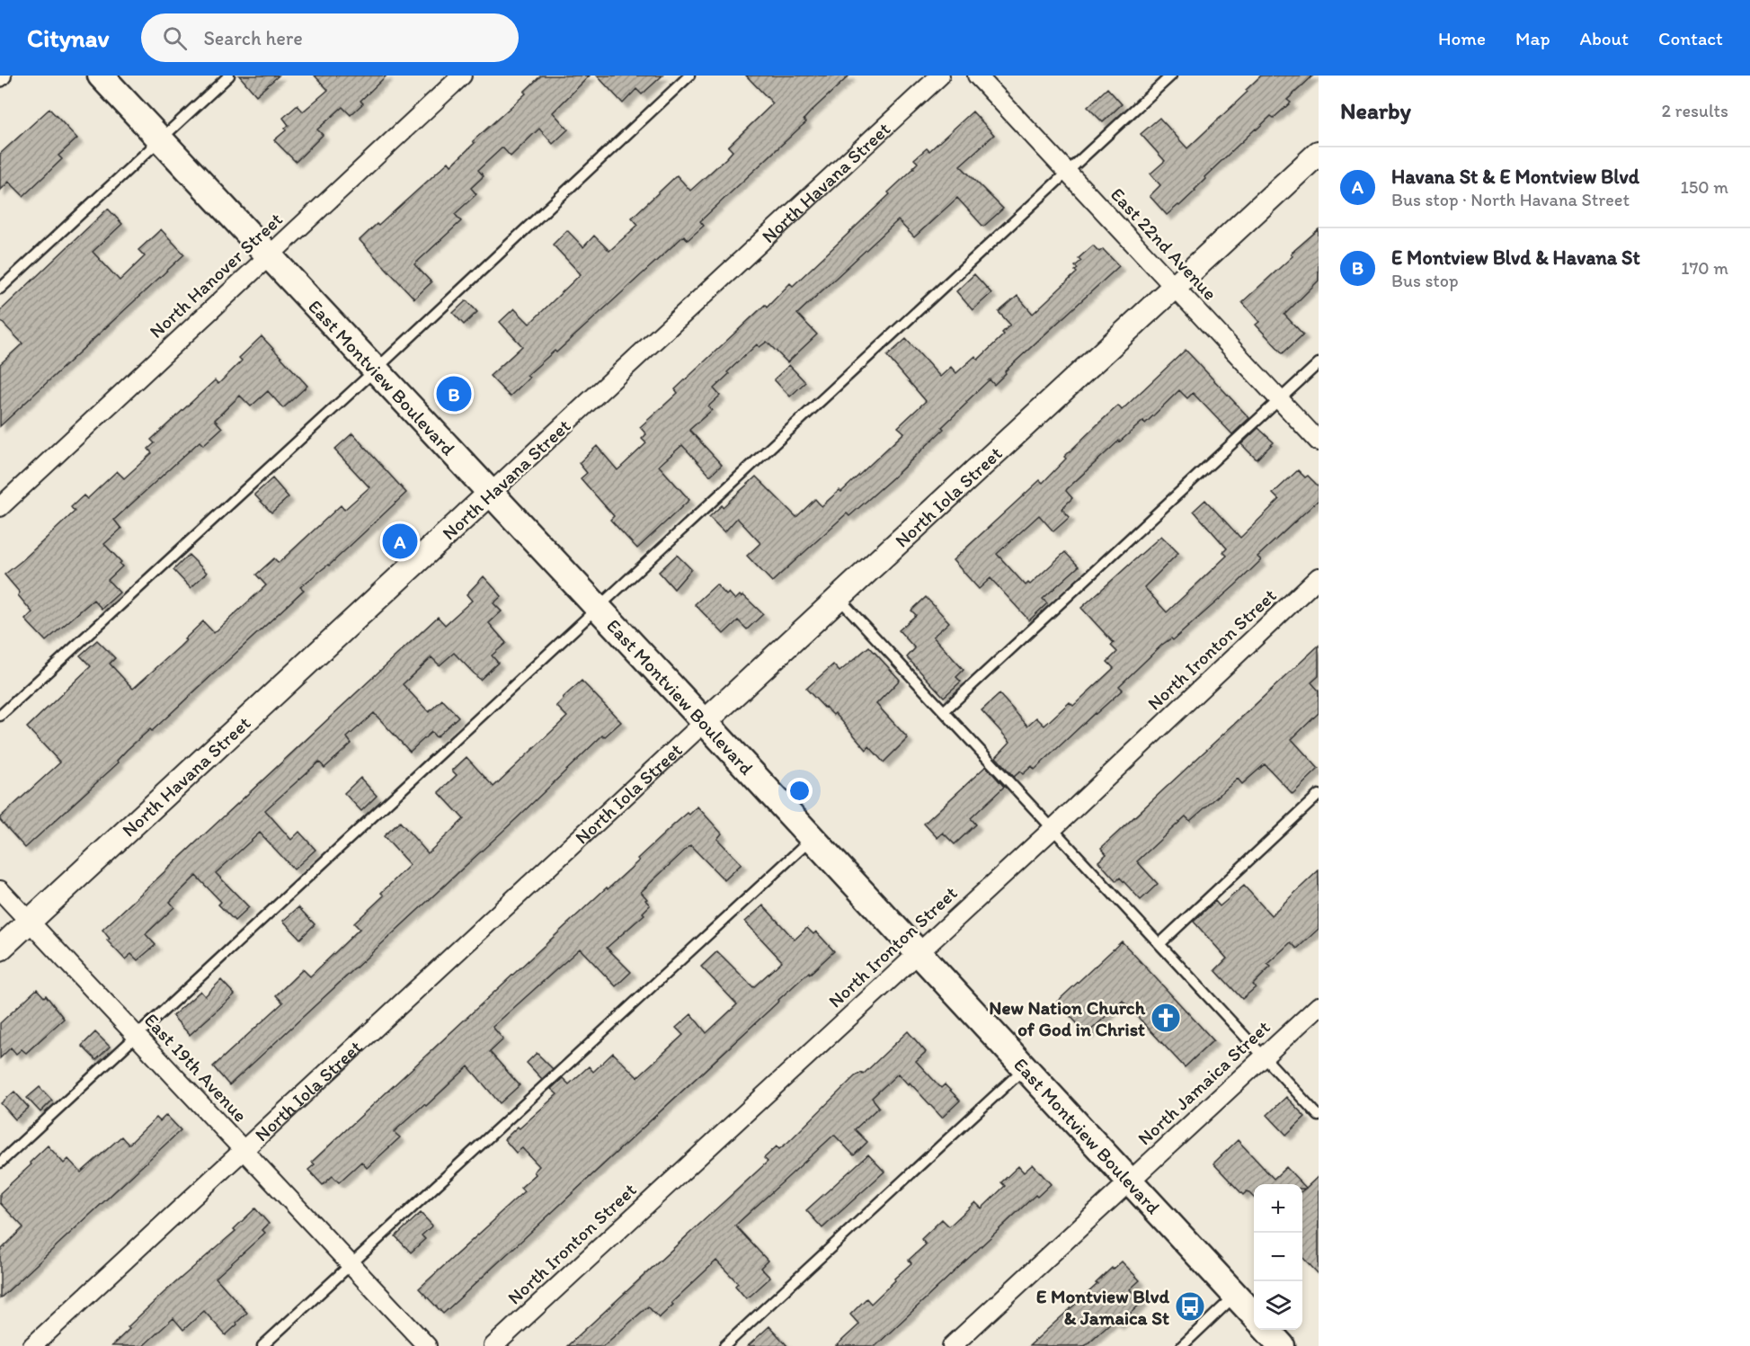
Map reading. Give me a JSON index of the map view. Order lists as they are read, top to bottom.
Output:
{
  "streets": {
    "main road": ["East Montview Boulevard"],
    "street": [
      "North Havana Street",
      "East 22nd Avenue",
      "North Hanover Street",
      "North Iola Street",
      "North Ironton Street",
      "East 19th Avenue",
      "North Jamaica Street"
    ]
  },
  "crossings": [
    ["North Havana Street", "East Montview Boulevard"],
    ["North Havana Street", "East 19th Avenue"],
    ["East 22nd Avenue", "North Iola Street"],
    ["North Hanover Street", "East Montview Boulevard"],
    ["East Montview Boulevard", "North Iola Street"],
    ["East Montview Boulevard", "North Ironton Street"],
    ["East Montview Boulevard", "North Jamaica Street"],
    ["North Iola Street", "East 19th Avenue"]
  ],
  "places": {
    "church": ["New Nation Church of God in Christ"],
    "bus stop": ["E Montview Blvd & Jamaica St"]
  },
  "page": {
    "header": "Citynav",
    "search": "Search here",
    "nav": [
      "Home",
      "Map",
      "About",
      "Contact"
    ],
    "heading": ["Nearby", "2 results"],
    "list": [
      {
        "mark": "A",
        "name": "Havana St & E Montview Blvd",
        "note": "Bus stop · North Havana Street",
        "value": "150 m"
      },
      {
        "mark": "B",
        "name": "E Montview Blvd & Havana St",
        "note": "Bus stop",
        "value": "170 m"
      }
    ],
    "pins": ["B", "A"],
    "map_buttons": ["+", "−"]
  }
}
